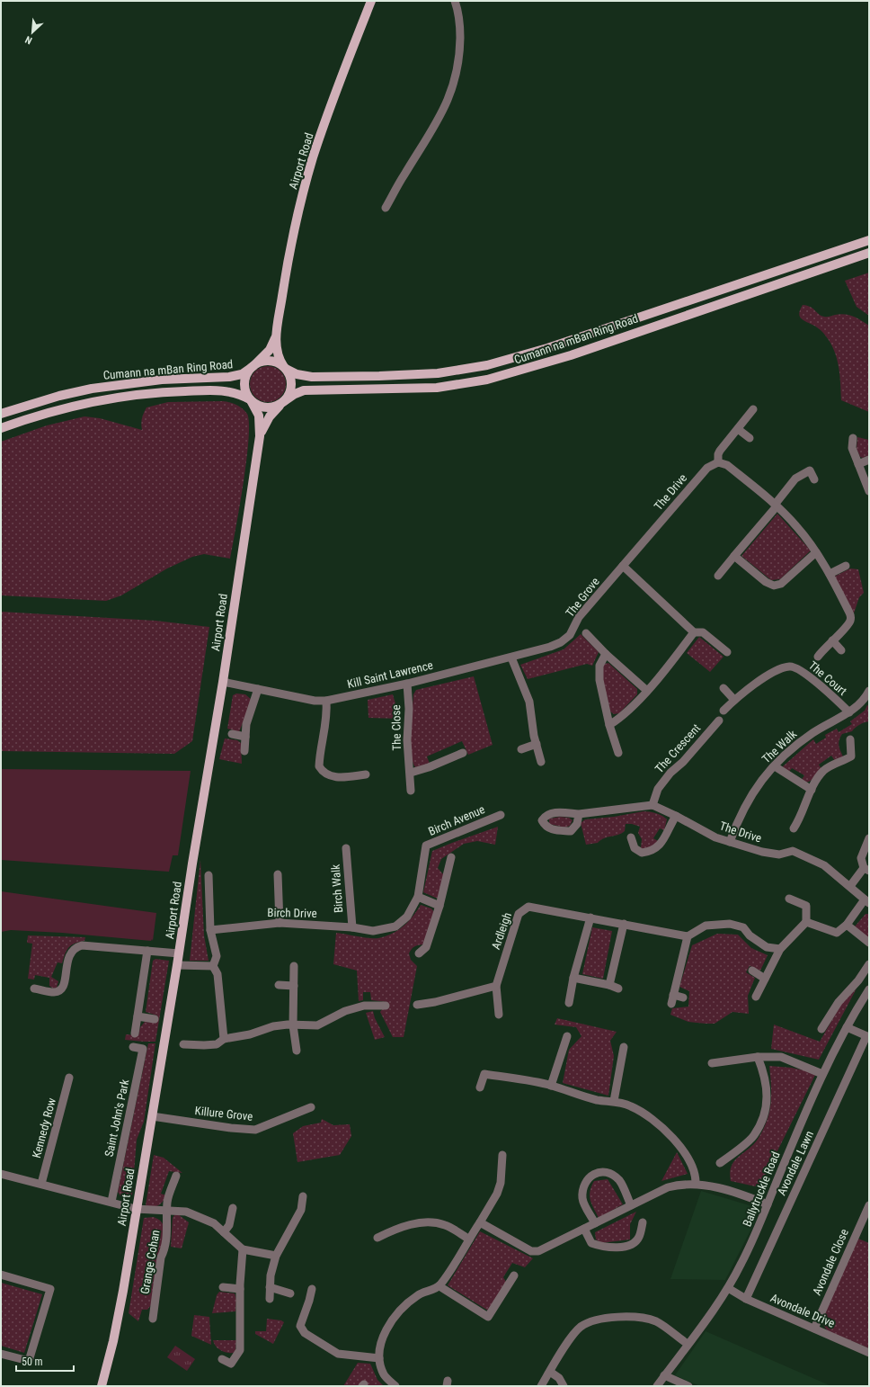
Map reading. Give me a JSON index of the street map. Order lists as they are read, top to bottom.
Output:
{
  "streets": {
    "main road": ["Airport Road", "Cumann na mBan Ring Road"],
    "street": [
      "The Drive",
      "The Grove",
      "Kill Saint Lawrence",
      "The Court",
      "The Close",
      "The Walk",
      "The Crescent",
      "Birch Avenue",
      "Birch Walk",
      "Birch Drive",
      "Ardleigh",
      "Killure Grove",
      "Saint John's Park",
      "Kennedy Row",
      "Avondale Lawn",
      "Ballytruckle Road",
      "Grange Cohan",
      "Avondale Close",
      "Avondale Drive"
    ]
  },
  "crossings": [
    ["Airport Road", "Cumann na mBan Ring Road"],
    ["Airport Road", "Kill Saint Lawrence"],
    ["Airport Road", "Killure Grove"],
    ["The Drive", "The Grove"],
    ["The Drive", "The Walk"],
    ["The Drive", "The Crescent"],
    ["The Grove", "Kill Saint Lawrence"],
    ["Kill Saint Lawrence", "The Close"],
    ["The Court", "The Walk"],
    ["Birch Avenue", "Birch Walk"],
    ["Birch Avenue", "Birch Drive"],
    ["Birch Walk", "Birch Drive"],
    ["Avondale Lawn", "Avondale Drive"],
    ["Ballytruckle Road", "Avondale Drive"],
    ["Avondale Close", "Avondale Drive"]
  ],
  "scale_bar": "50 m",
  "north": "bottom left"
}
